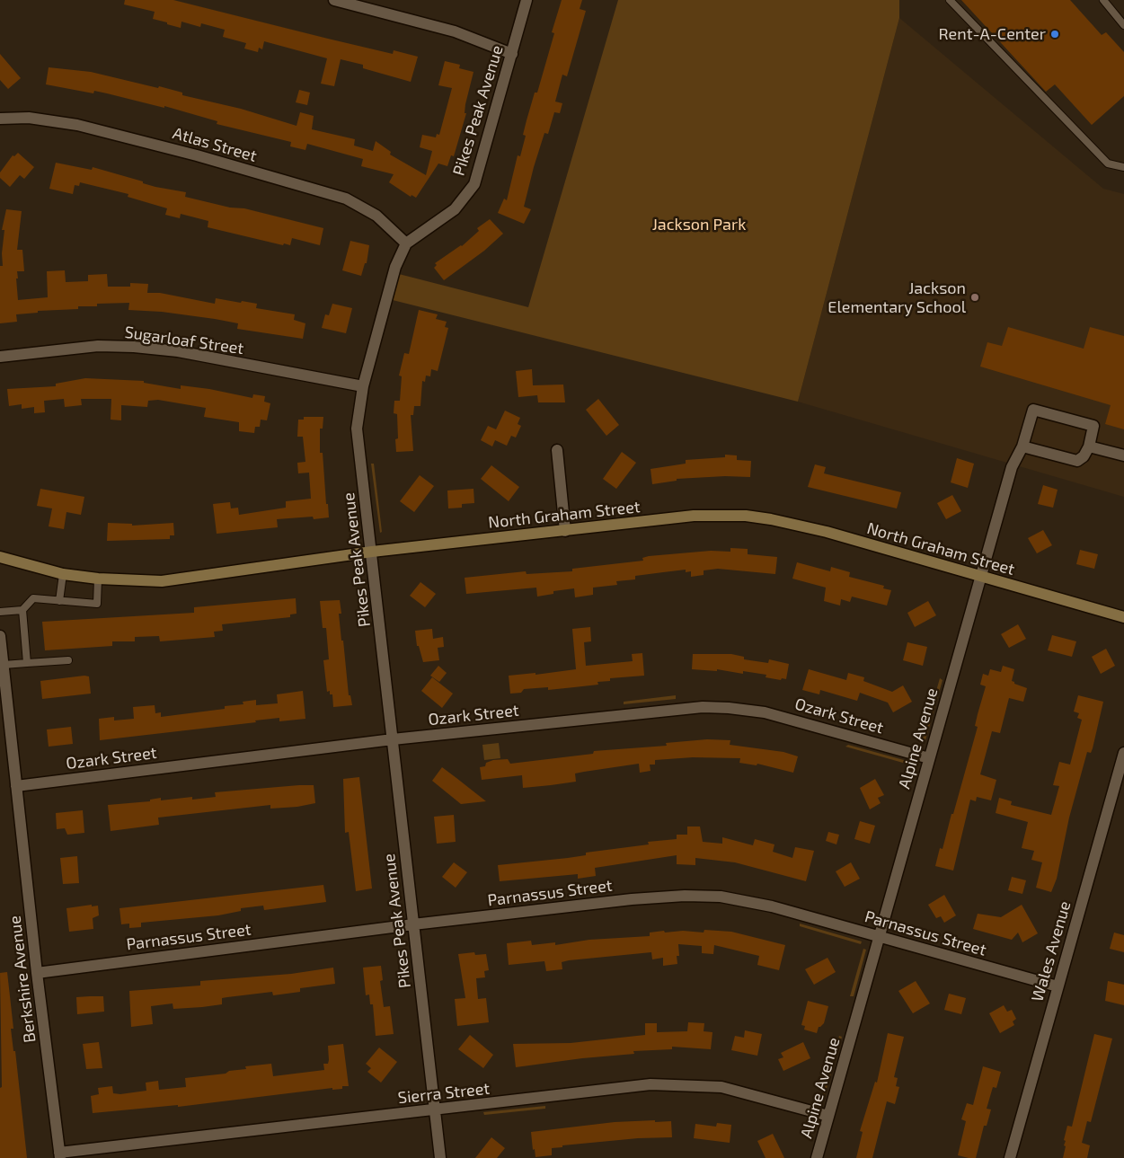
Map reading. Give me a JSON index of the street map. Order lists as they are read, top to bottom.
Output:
{
  "streets": {
    "main road": ["North Graham Street"],
    "street": [
      "Pikes Peak Avenue",
      "Atlas Street",
      "Sugarloaf Street",
      "Ozark Street",
      "Alpine Avenue",
      "Parnassus Street",
      "Wales Avenue",
      "Berkshire Avenue",
      "Sierra Street"
    ]
  },
  "crossings": [
    ["Pikes Peak Avenue", "Atlas Street"],
    ["Pikes Peak Avenue", "Sugarloaf Street"],
    ["Pikes Peak Avenue", "North Graham Street"],
    ["Pikes Peak Avenue", "Ozark Street"],
    ["Pikes Peak Avenue", "Parnassus Street"],
    ["Pikes Peak Avenue", "Sierra Street"],
    ["North Graham Street", "Alpine Avenue"],
    ["Ozark Street", "Alpine Avenue"],
    ["Ozark Street", "Berkshire Avenue"],
    ["Alpine Avenue", "Parnassus Street"],
    ["Alpine Avenue", "Sierra Street"],
    ["Parnassus Street", "Wales Avenue"],
    ["Parnassus Street", "Berkshire Avenue"],
    ["Berkshire Avenue", "Sierra Street"]
  ],
  "parks": ["Jackson Park"],
  "places": ["Rent-A-Center", "Jackson Elementary School"]
}
